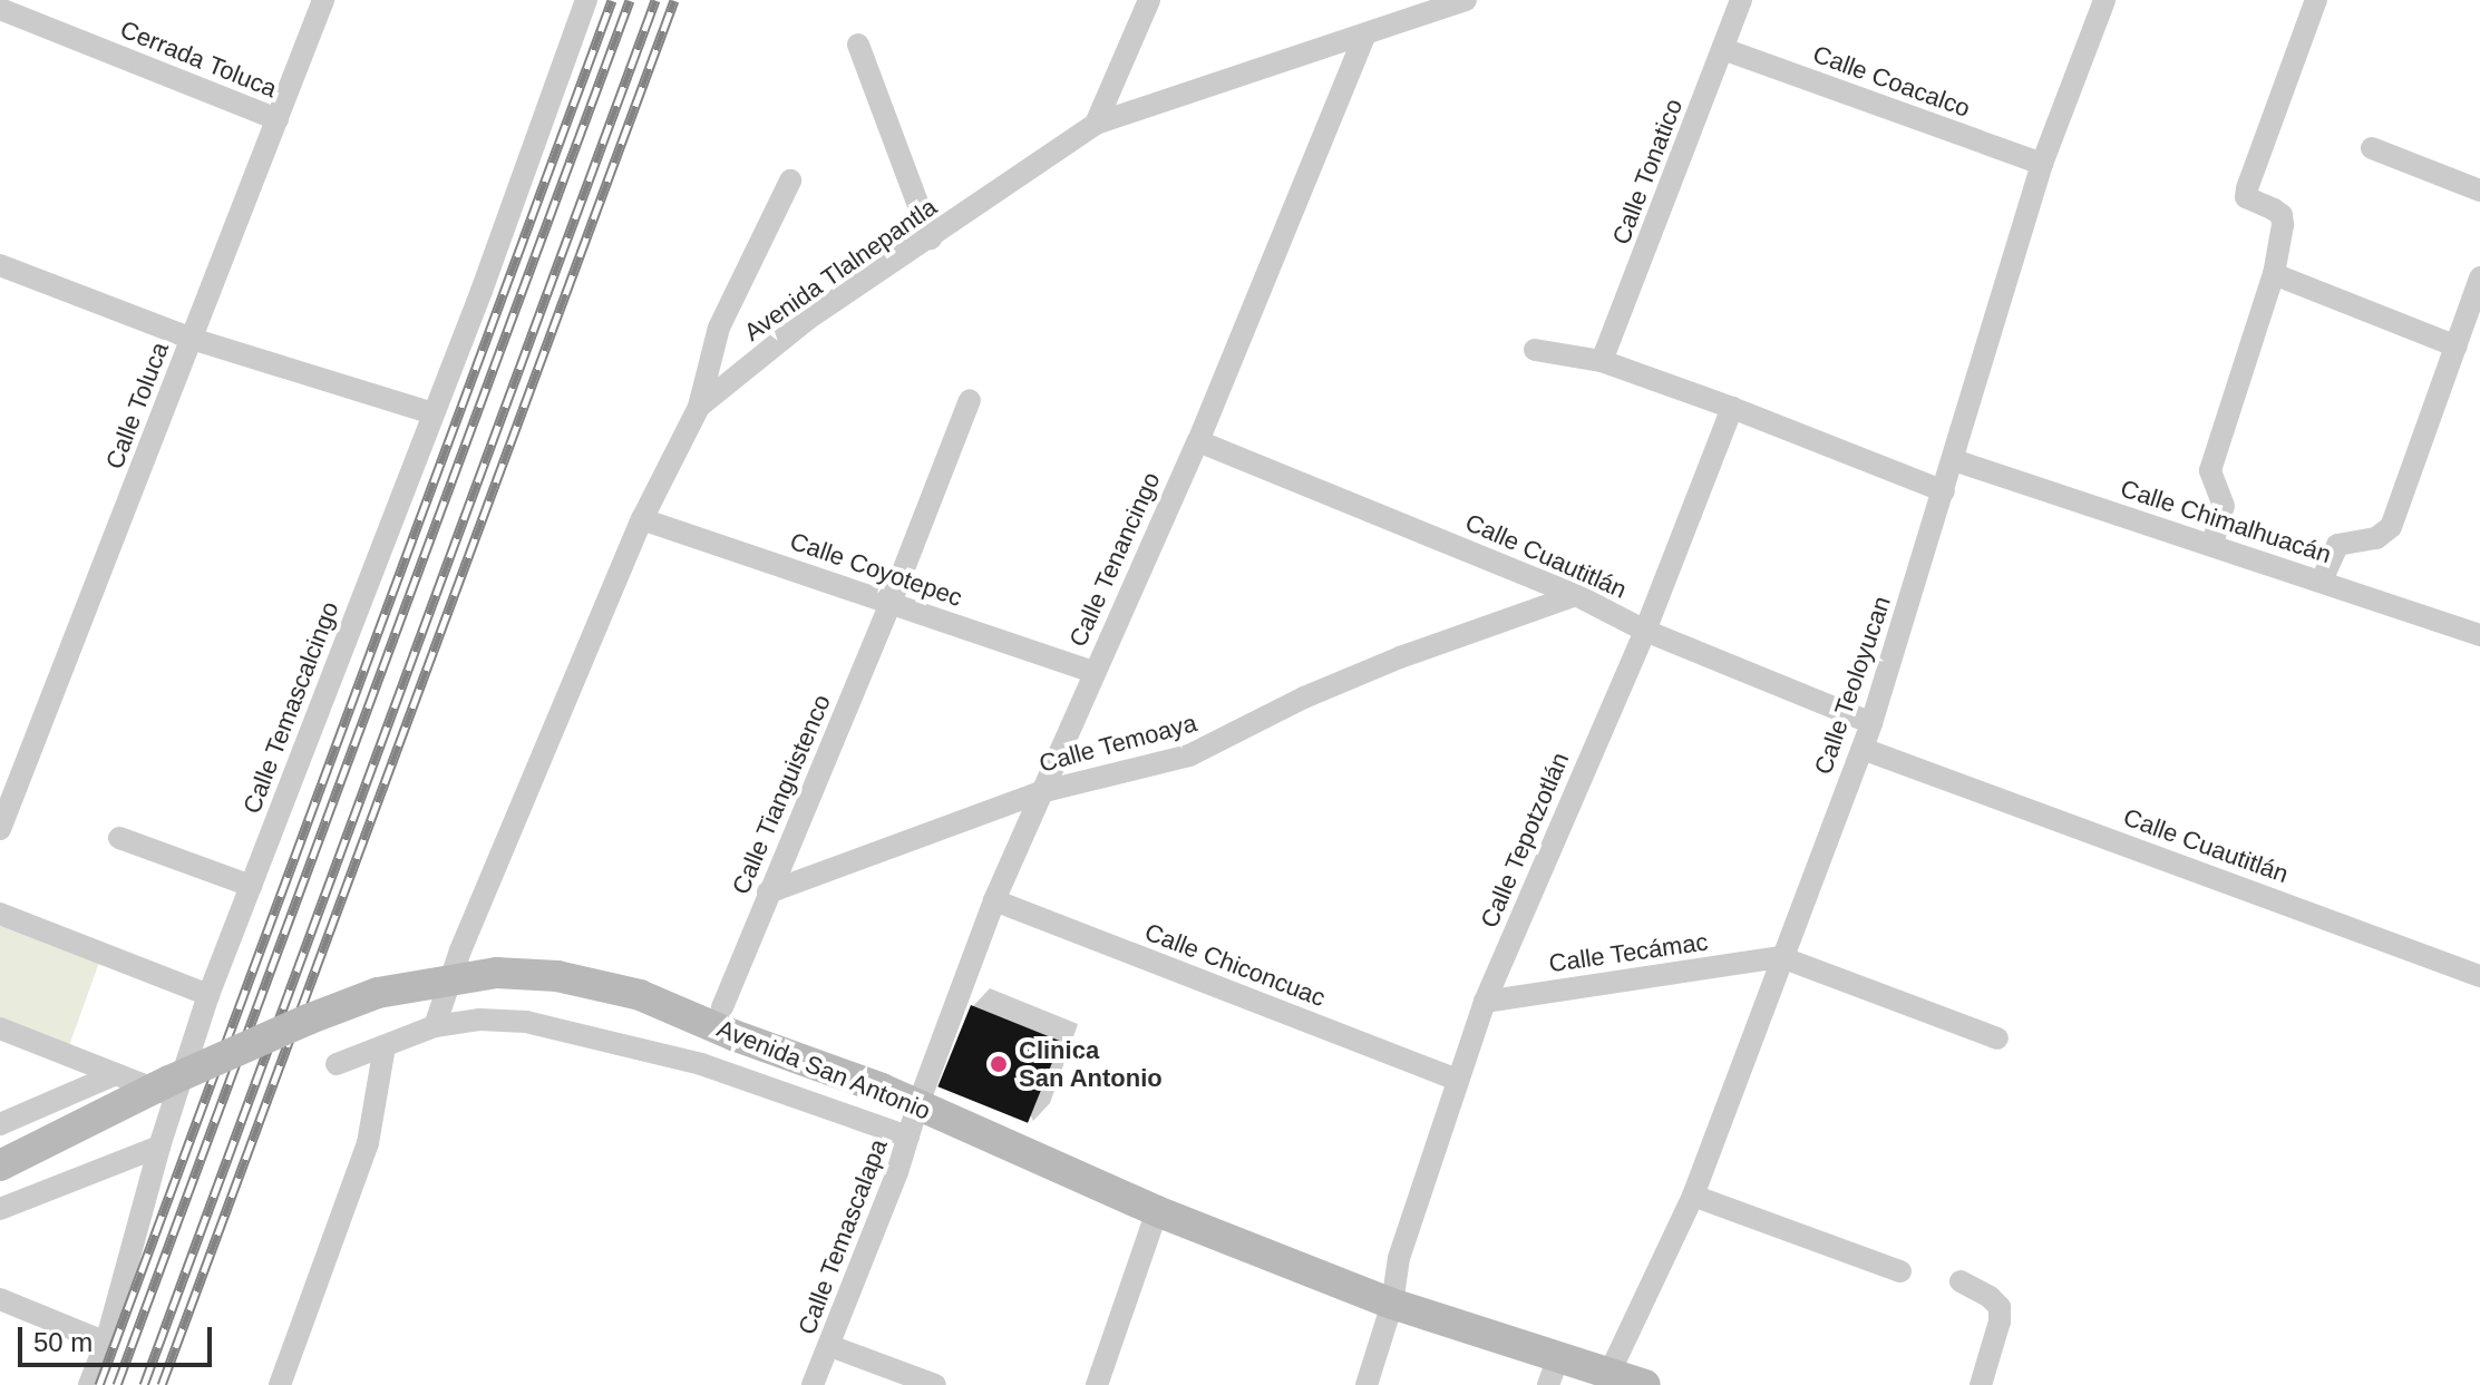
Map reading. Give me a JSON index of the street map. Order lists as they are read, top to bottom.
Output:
{
  "streets": {
    "main road": ["Avenida San Antonio"],
    "street": [
      "Cerrada Toluca",
      "Calle Coacalco",
      "Calle Tonatico",
      "Avenida Tlalnepantla",
      "Calle Toluca",
      "Calle Chimalhuacán",
      "Calle Cuautitlán",
      "Calle Tenancingo",
      "Calle Coyotepec",
      "Calle Teoloyucan",
      "Calle Temascalcingo",
      "Calle Temoaya",
      "Calle Tianguistenco",
      "Calle Tepotzotlán",
      "Calle Tecámac",
      "Calle Chiconcuac",
      "Calle Temascalapa"
    ]
  },
  "crossings": [
    ["Cerrada Toluca", "Calle Toluca"],
    ["Calle Coacalco", "Calle Tonatico"],
    ["Calle Coacalco", "Calle Teoloyucan"],
    ["Avenida Tlalnepantla", "Calle Tenancingo"],
    ["Avenida Tlalnepantla", "Calle Coyotepec"],
    ["Avenida Tlalnepantla", "Avenida San Antonio"],
    ["Calle Chimalhuacán", "Calle Teoloyucan"],
    ["Calle Cuautitlán", "Calle Tenancingo"],
    ["Calle Cuautitlán", "Calle Teoloyucan"],
    ["Calle Cuautitlán", "Calle Temoaya"],
    ["Calle Cuautitlán", "Calle Tepotzotlán"],
    ["Calle Tenancingo", "Calle Coyotepec"],
    ["Calle Tenancingo", "Calle Temoaya"],
    ["Calle Tenancingo", "Calle Chiconcuac"],
    ["Calle Tenancingo", "Avenida San Antonio"],
    ["Calle Tenancingo", "Calle Temascalapa"],
    ["Calle Coyotepec", "Calle Tianguistenco"],
    ["Calle Teoloyucan", "Calle Tecámac"],
    ["Calle Teoloyucan", "Avenida San Antonio"],
    ["Calle Temoaya", "Calle Tianguistenco"],
    ["Calle Tepotzotlán", "Calle Tecámac"],
    ["Calle Tepotzotlán", "Calle Chiconcuac"],
    ["Calle Tepotzotlán", "Avenida San Antonio"],
    ["Avenida San Antonio", "Calle Temascalapa"]
  ],
  "places": ["Clinica San Antonio"],
  "scale_bar": "50 m"
}
